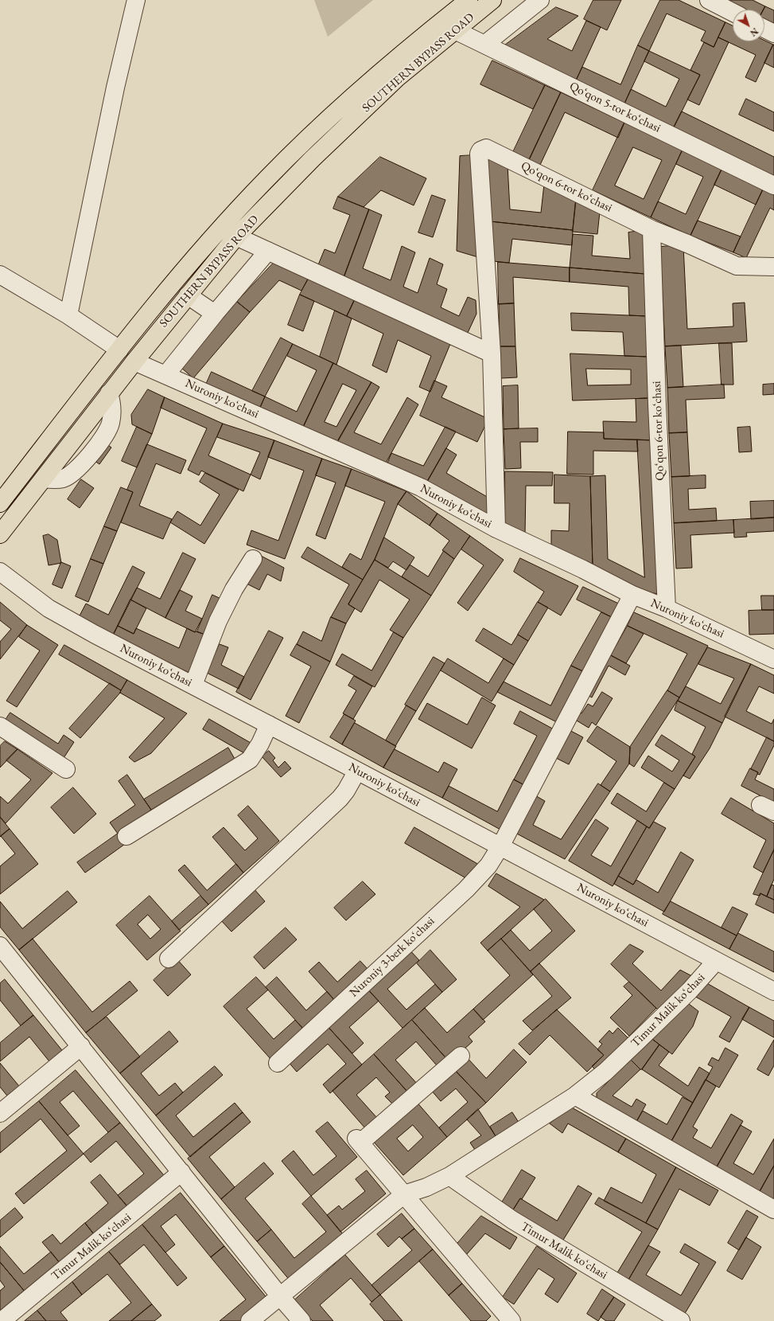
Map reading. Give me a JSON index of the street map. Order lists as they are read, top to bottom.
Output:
{
  "streets": {
    "highway": ["SOUTHERN BYPASS ROAD"],
    "street": [
      "Qoʻqon 5-tor koʻchasi",
      "Qoʻqon 6-tor koʻchasi",
      "Nuroniy koʻchasi",
      "Nuroniy 3-berk koʻchasi",
      "Timur Malik koʻchasi"
    ]
  },
  "crossings": [
    ["SOUTHERN BYPASS ROAD", "Qoʻqon 5-tor koʻchasi"],
    ["SOUTHERN BYPASS ROAD", "Nuroniy koʻchasi"],
    ["Qoʻqon 6-tor koʻchasi", "Nuroniy koʻchasi"],
    ["Nuroniy koʻchasi", "Nuroniy 3-berk koʻchasi"],
    ["Nuroniy koʻchasi", "Timur Malik koʻchasi"]
  ],
  "north": "bottom right"
}
